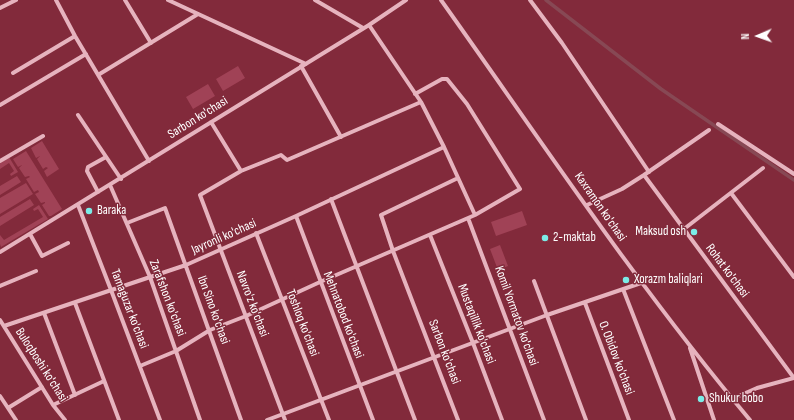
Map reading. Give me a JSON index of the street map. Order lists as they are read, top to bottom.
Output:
{
  "streets": {
    "street": [
      "Sarbon ko'chasi",
      "Kaxramon ko'chasi",
      "Jayronli ko'chasi",
      "Rohat ko'chasi",
      "Zarafshon ko'chasi",
      "Navro'z ko'chasi",
      "Tamaguzar ko'chasi",
      "Ibn Sino ko'chasi",
      "Mehnatobod ko'chasi",
      "Komil Yormatov ko'chasi",
      "Toshloq ko'chasi",
      "Mustaqillik ko'chasi",
      "O. Obidov ko'chasi",
      "Buloqboshi ko'chasi"
    ]
  },
  "crossings": [
    ["Sarbon ko'chasi", "Zarafshon ko'chasi"],
    ["Sarbon ko'chasi", "Tamaguzar ko'chasi"],
    ["Kaxramon ko'chasi", "Rohat ko'chasi"],
    ["Jayronli ko'chasi", "Zarafshon ko'chasi"],
    ["Jayronli ko'chasi", "Navro'z ko'chasi"],
    ["Jayronli ko'chasi", "Tamaguzar ko'chasi"],
    ["Jayronli ko'chasi", "Ibn Sino ko'chasi"],
    ["Jayronli ko'chasi", "Mehnatobod ko'chasi"],
    ["Jayronli ko'chasi", "Toshloq ko'chasi"],
    ["Jayronli ko'chasi", "Buloqboshi ko'chasi"],
    ["Zarafshon ko'chasi", "Ibn Sino ko'chasi"]
  ],
  "places": [
    "Baraka",
    "Maksud osh",
    "2-maktab",
    "Xorazm baliqlari",
    "Shukur bobo"
  ],
  "north": "left"
}
